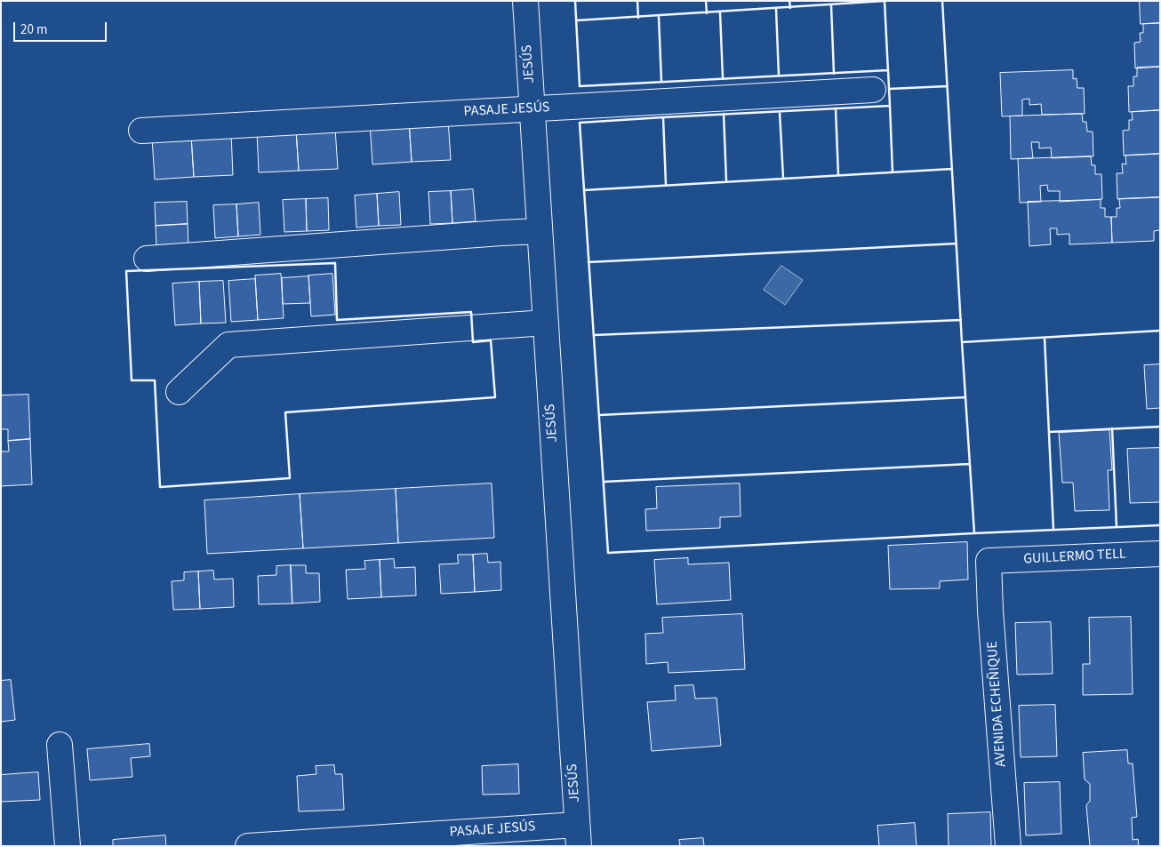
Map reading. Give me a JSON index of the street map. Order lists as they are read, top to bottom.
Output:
{
  "streets": {
    "street": [
      "JESÚS",
      "PASAJE JESÚS",
      "GUILLERMO TELL",
      "AVENIDA ECHEÑIQUE"
    ]
  },
  "crossings": [
    ["JESÚS", "PASAJE JESÚS"],
    ["GUILLERMO TELL", "AVENIDA ECHEÑIQUE"]
  ],
  "scale_bar": "20 m"
}
